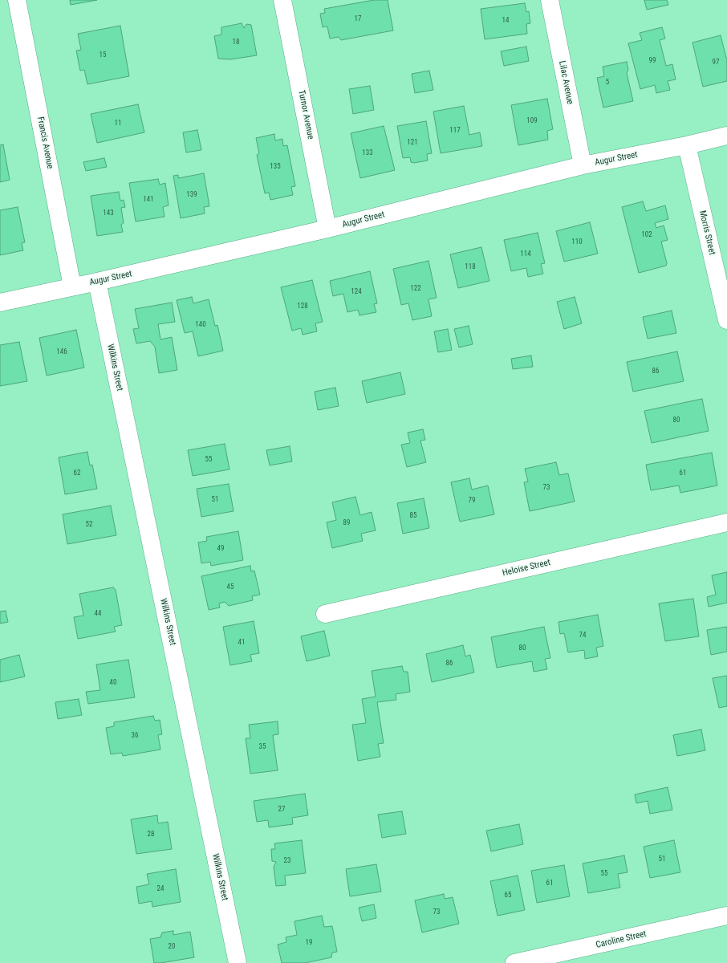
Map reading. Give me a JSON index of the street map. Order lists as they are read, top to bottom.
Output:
{
  "streets": {
    "street": [
      "Lilac Avenue",
      "Turnor Avenue",
      "Francis Avenue",
      "Augur Street",
      "Morris Street",
      "Wilkins Street",
      "Heloise Street",
      "Caroline Street"
    ]
  },
  "crossings": [
    ["Lilac Avenue", "Augur Street"],
    ["Turnor Avenue", "Augur Street"],
    ["Francis Avenue", "Augur Street"],
    ["Augur Street", "Morris Street"],
    ["Augur Street", "Wilkins Street"]
  ],
  "house_numbers": [
    "17",
    "14",
    "18",
    "15",
    "99",
    "97",
    "5",
    "109",
    "11",
    "117",
    "121",
    "133",
    "135",
    "139",
    "141",
    "143",
    "102",
    "110",
    "114",
    "118",
    "122",
    "124",
    "128",
    "140",
    "146",
    "86",
    "80",
    "55",
    "62",
    "61",
    "73",
    "51",
    "79",
    "85",
    "89",
    "52",
    "49",
    "45",
    "44",
    "74",
    "41",
    "80",
    "86",
    "40",
    "36",
    "35",
    "27",
    "28",
    "51",
    "23",
    "55",
    "61",
    "24",
    "65",
    "73",
    "19",
    "20"
  ]
}
